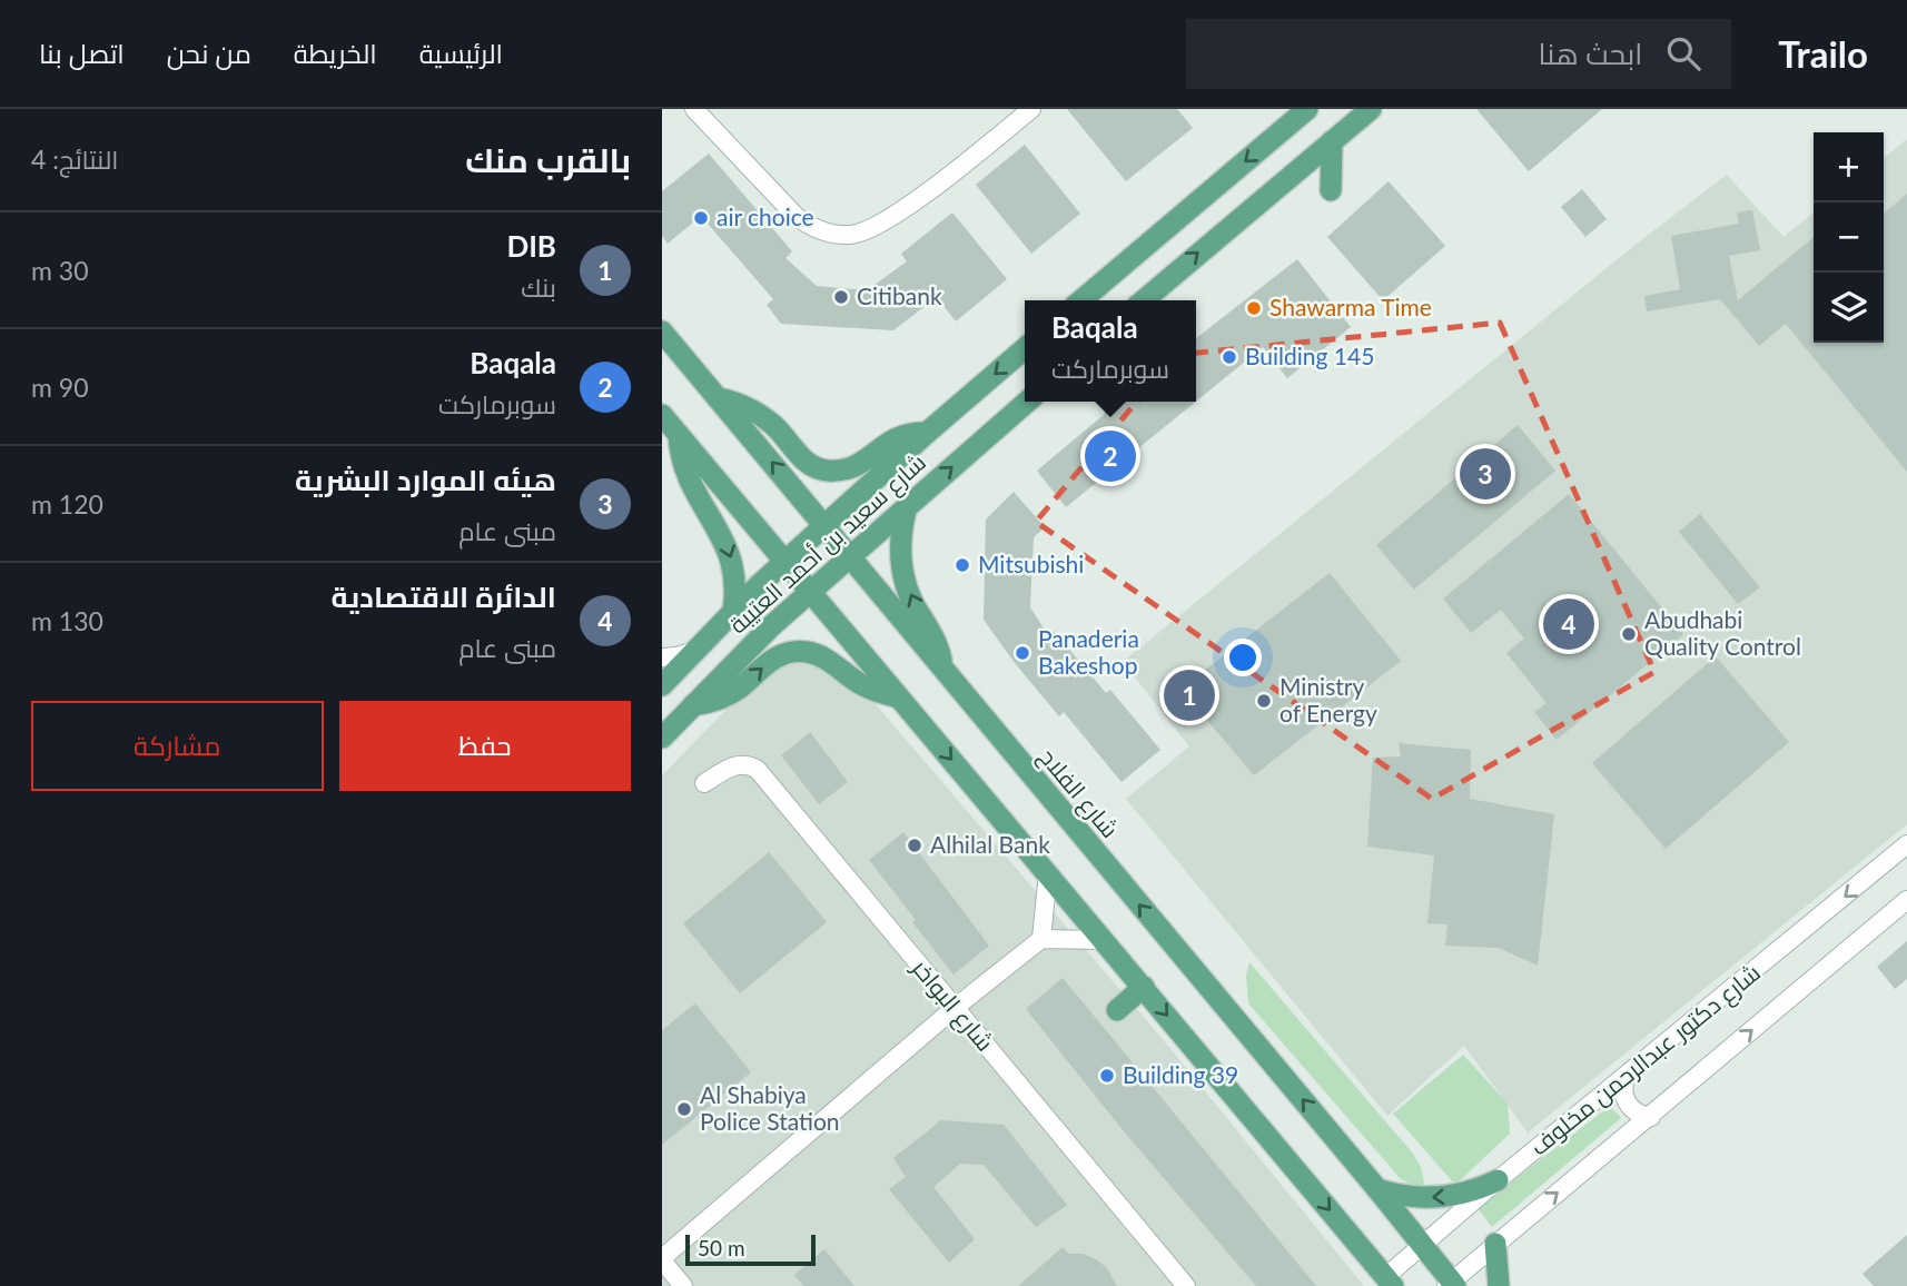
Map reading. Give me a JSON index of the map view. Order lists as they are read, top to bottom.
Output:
{
  "streets": {
    "main road": ["شارع سعيد بن أحمد العتيبة", "شارع الفلاح"],
    "street": ["شارع البواخر", "شارع دكتور عبدالرحمن مخلوف"]
  },
  "crossings": [
    ["شارع سعيد بن أحمد العتيبة", "شارع الفلاح"],
    ["شارع الفلاح", "شارع دكتور عبدالرحمن مخلوف"]
  ],
  "places": [
    "air choice",
    "Citibank",
    "Shawarma Time",
    "Building 145",
    "Mitsubishi",
    "Abudhabi Quality Control",
    "Panaderia Bakeshop",
    "Ministry of Energy",
    "Alhilal Bank",
    "Building 39",
    "Al Shabiya Police Station"
  ],
  "scale_bar": "50 m",
  "page": {
    "header": "Trailo",
    "search": "ابحث هنا",
    "nav": [
      "الرئيسية",
      "الخريطة",
      "من نحن",
      "اتصل بنا"
    ],
    "heading": ["بالقرب منك", "النتائج: 4"],
    "map_buttons": ["+", "−"],
    "list": [
      {
        "mark": "1",
        "name": "DIB",
        "note": "بنك",
        "value": "30 m"
      },
      {
        "mark": "2",
        "name": "Baqala",
        "note": "سوبرماركت",
        "value": "90 m"
      },
      {
        "mark": "3",
        "name": "هيئه الموارد البشرية",
        "note": "مبنى عام",
        "value": "120 m"
      },
      {
        "mark": "4",
        "name": "الدائرة الاقتصادية",
        "note": "مبنى عام",
        "value": "130 m"
      }
    ],
    "popup": ["Baqala", "سوبرماركت"],
    "pins": [
      "2",
      "3",
      "4",
      "1"
    ],
    "buttons": ["حفظ", "مشاركة"],
    "scale": "50 m"
  }
}
